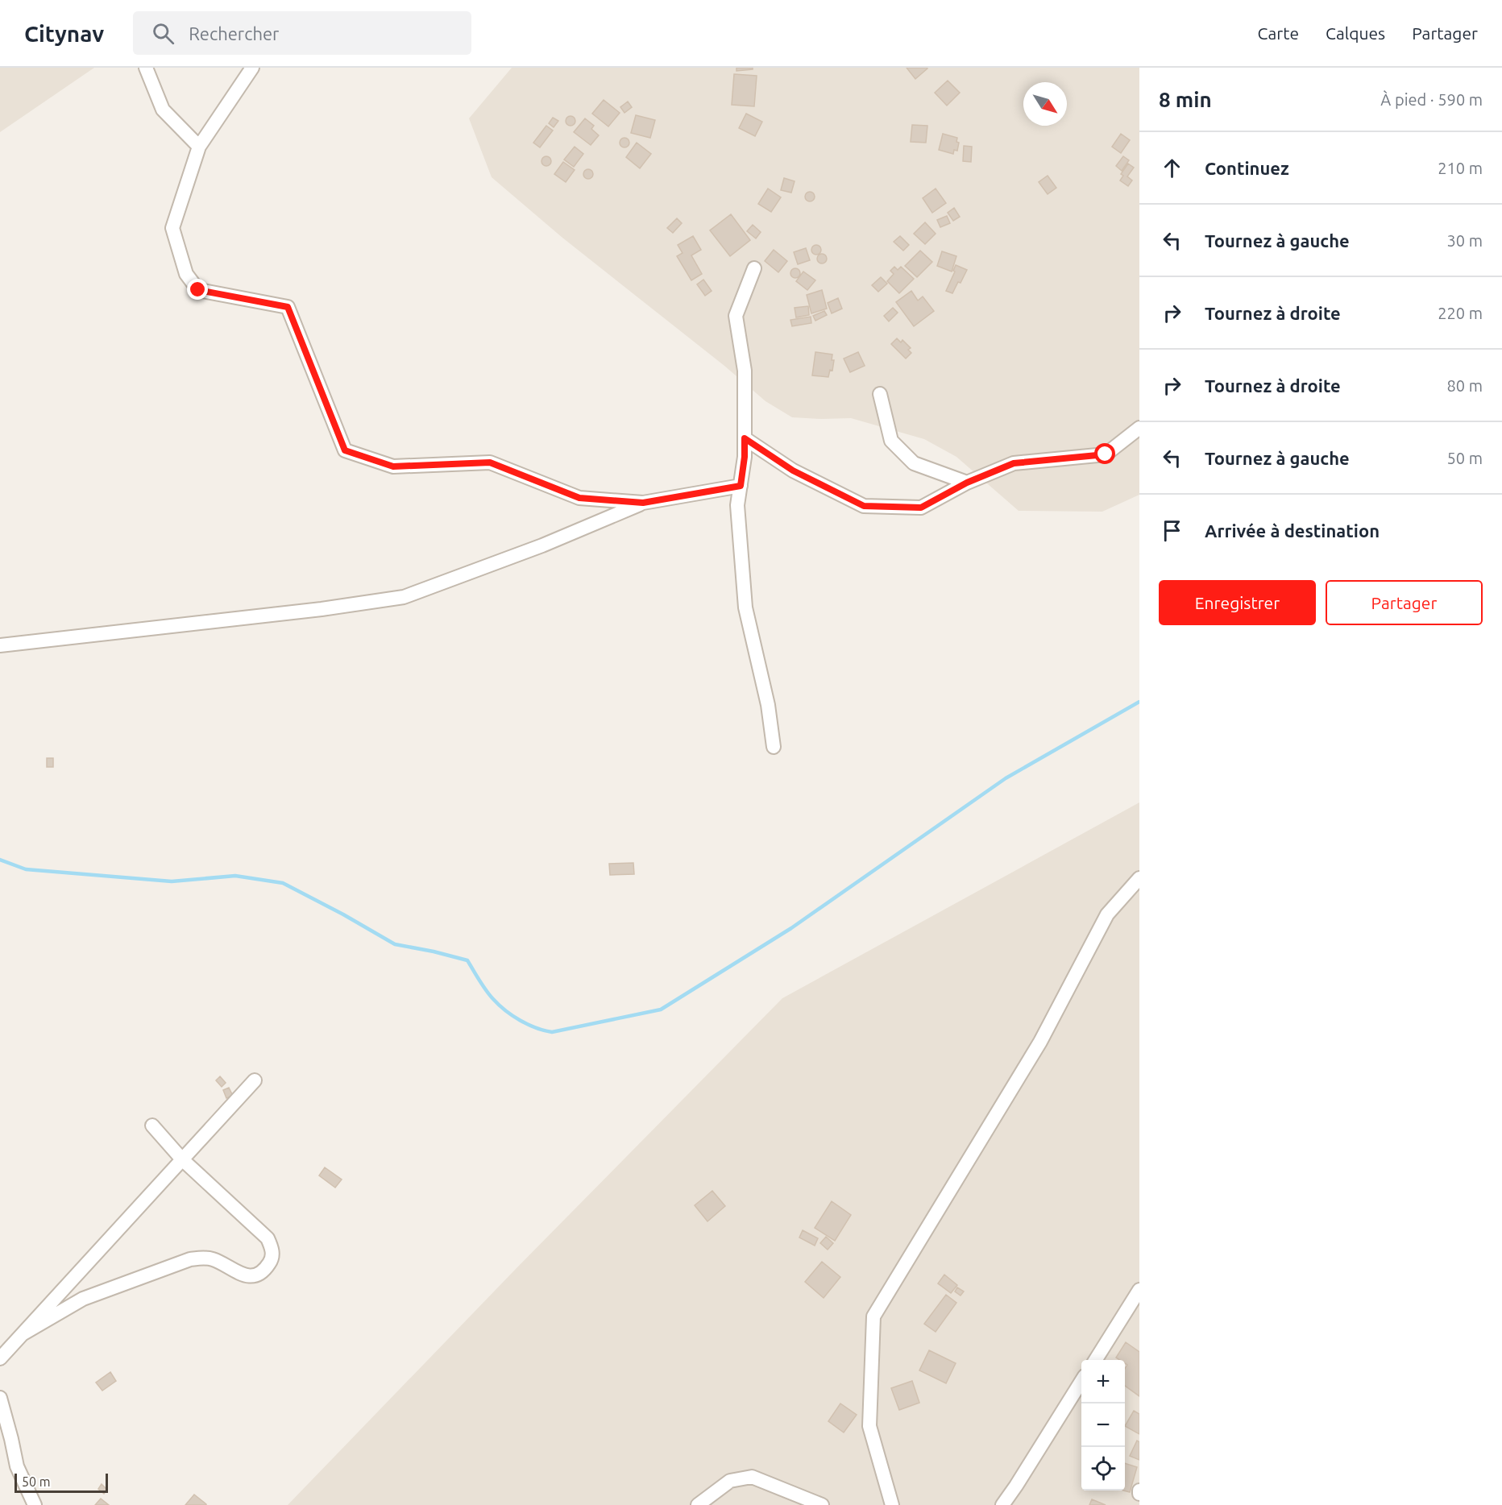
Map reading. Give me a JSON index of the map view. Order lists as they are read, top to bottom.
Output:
{
  "scale_bar": "50 m",
  "north": "bottom right",
  "page": {
    "header": "Citynav",
    "search": "Rechercher",
    "nav": ["Carte", "Calques", "Partager"],
    "heading": ["8 min", "À pied · 590 m"],
    "list": [
      ["Continuez", "210 m"],
      ["Tournez à gauche", "30 m"],
      ["Tournez à droite", "220 m"],
      ["Tournez à droite", "80 m"],
      ["Tournez à gauche", "50 m"],
      "Arrivée à destination"
    ],
    "buttons": ["Enregistrer", "Partager"],
    "map_buttons": ["+", "−"],
    "scale": "50 m"
  }
}
